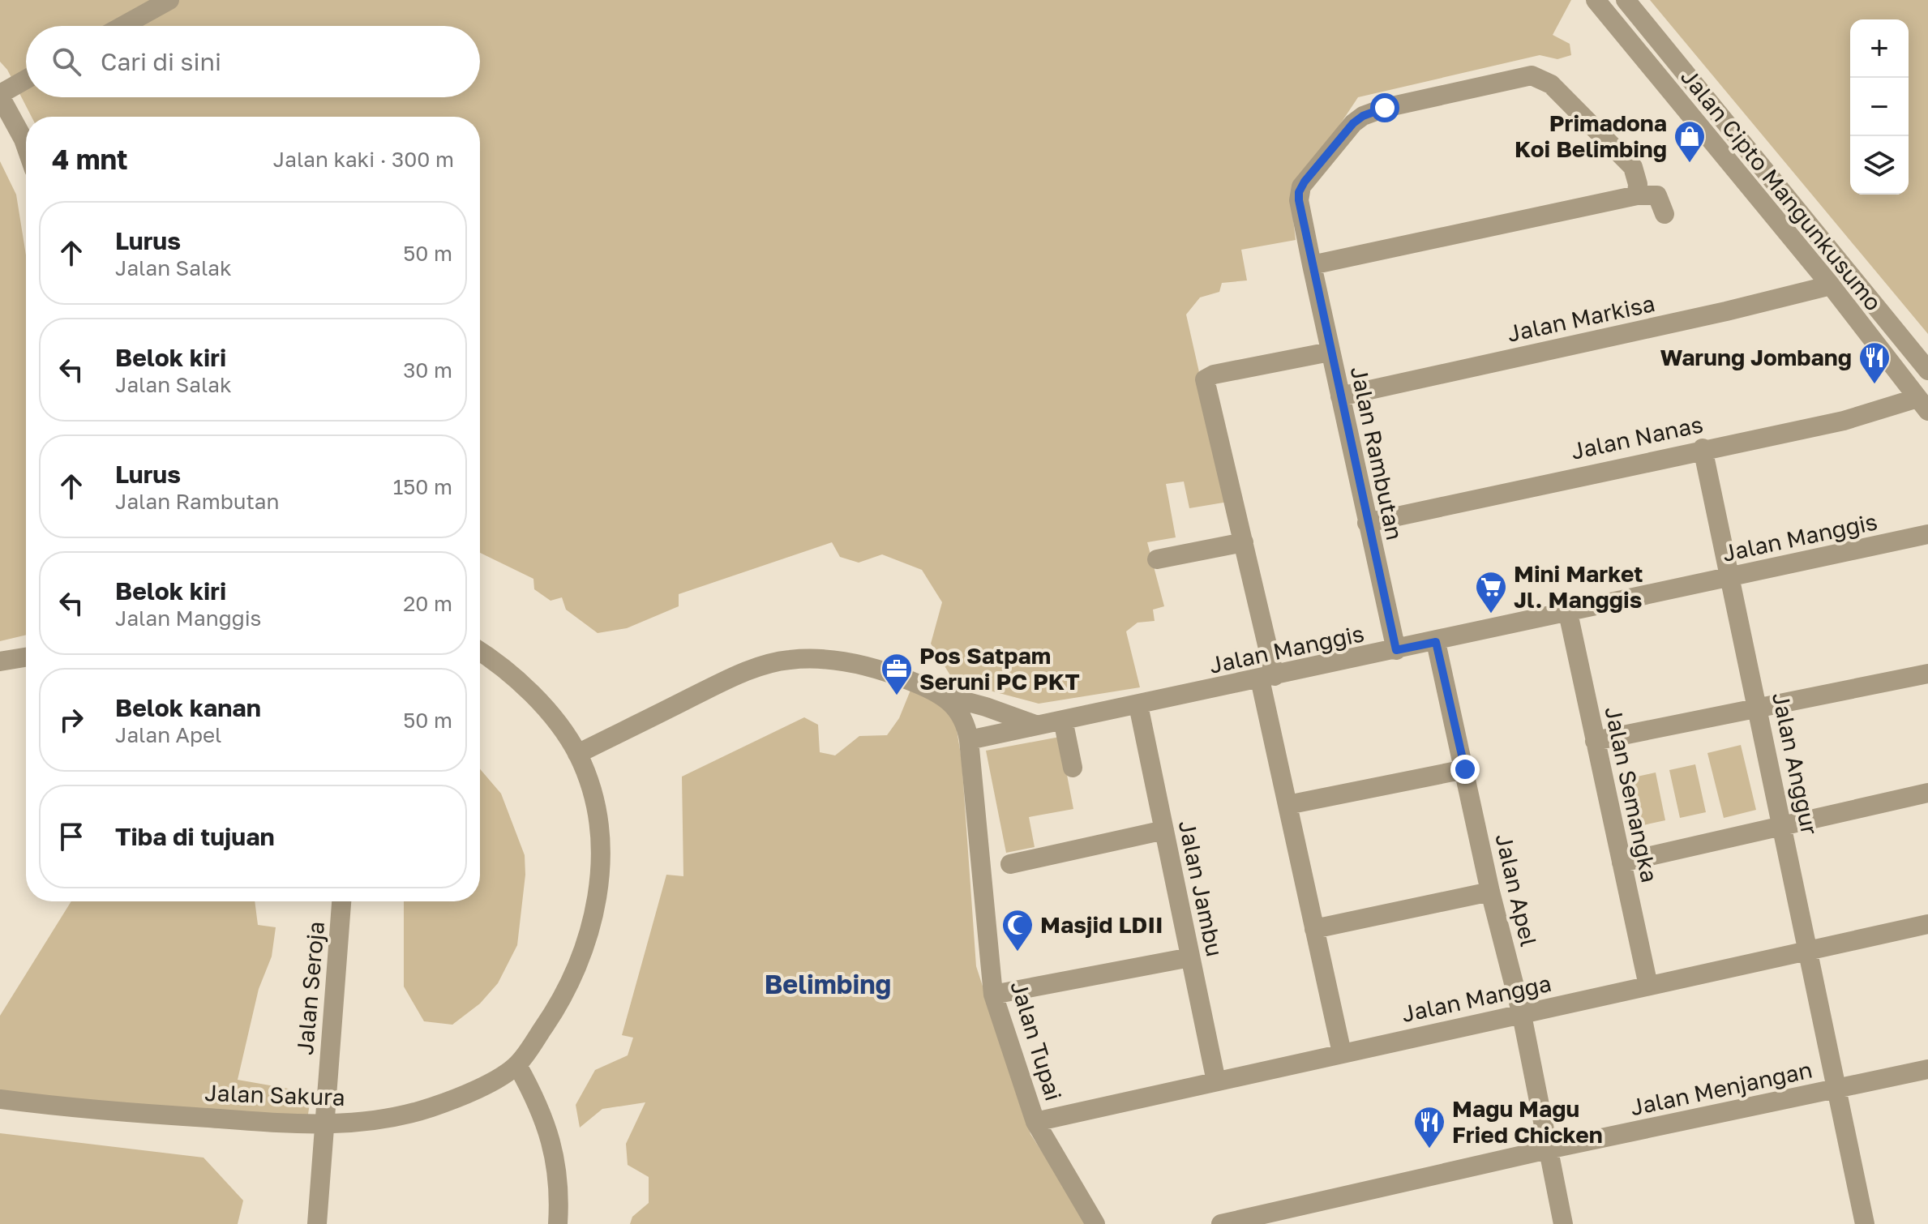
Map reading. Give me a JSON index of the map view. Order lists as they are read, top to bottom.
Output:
{
  "streets": {
    "street": [
      "Jalan Cipto Mangunkusumo",
      "Jalan Markisa",
      "Jalan Nanas",
      "Jalan Rambutan",
      "Jalan Manggis",
      "Jalan Anggur",
      "Jalan Semangka",
      "Jalan Jambu",
      "Jalan Apel",
      "Jalan Seroja",
      "Jalan Mangga",
      "Jalan Tupai",
      "Jalan Menjangan",
      "Jalan Sakura"
    ]
  },
  "crossings": [
    ["Jalan Cipto Mangunkusumo", "Jalan Markisa"],
    ["Jalan Cipto Mangunkusumo", "Jalan Nanas"],
    ["Jalan Markisa", "Jalan Rambutan"],
    ["Jalan Nanas", "Jalan Rambutan"],
    ["Jalan Nanas", "Jalan Anggur"],
    ["Jalan Rambutan", "Jalan Manggis"],
    ["Jalan Manggis", "Jalan Anggur"],
    ["Jalan Manggis", "Jalan Semangka"],
    ["Jalan Manggis", "Jalan Jambu"],
    ["Jalan Manggis", "Jalan Apel"],
    ["Jalan Manggis", "Jalan Tupai"],
    ["Jalan Anggur", "Jalan Mangga"],
    ["Jalan Anggur", "Jalan Menjangan"],
    ["Jalan Semangka", "Jalan Mangga"],
    ["Jalan Jambu", "Jalan Mangga"],
    ["Jalan Apel", "Jalan Mangga"],
    ["Jalan Apel", "Jalan Menjangan"],
    ["Jalan Seroja", "Jalan Sakura"],
    ["Jalan Mangga", "Jalan Tupai"]
  ],
  "districts": ["Belimbing"],
  "places": {
    "shop": ["Primadona Koi Belimbing"],
    "restaurant": ["Warung Jombang", "Magu Magu Fried Chicken"],
    "supermarket": ["Mini Market Jl. Manggis"],
    "office": ["Pos Satpam Seruni PC PKT"],
    "mosque": ["Masjid LDII"]
  },
  "page": {
    "map_buttons": ["+", "−"],
    "search": "Cari di sini",
    "heading": ["4 mnt", "Jalan kaki · 300 m"],
    "list": [
      ["Lurus", "Jalan Salak", "50 m"],
      ["Belok kiri", "Jalan Salak", "30 m"],
      ["Lurus", "Jalan Rambutan", "150 m"],
      ["Belok kiri", "Jalan Manggis", "20 m"],
      ["Belok kanan", "Jalan Apel", "50 m"],
      "Tiba di tujuan"
    ]
  }
}
